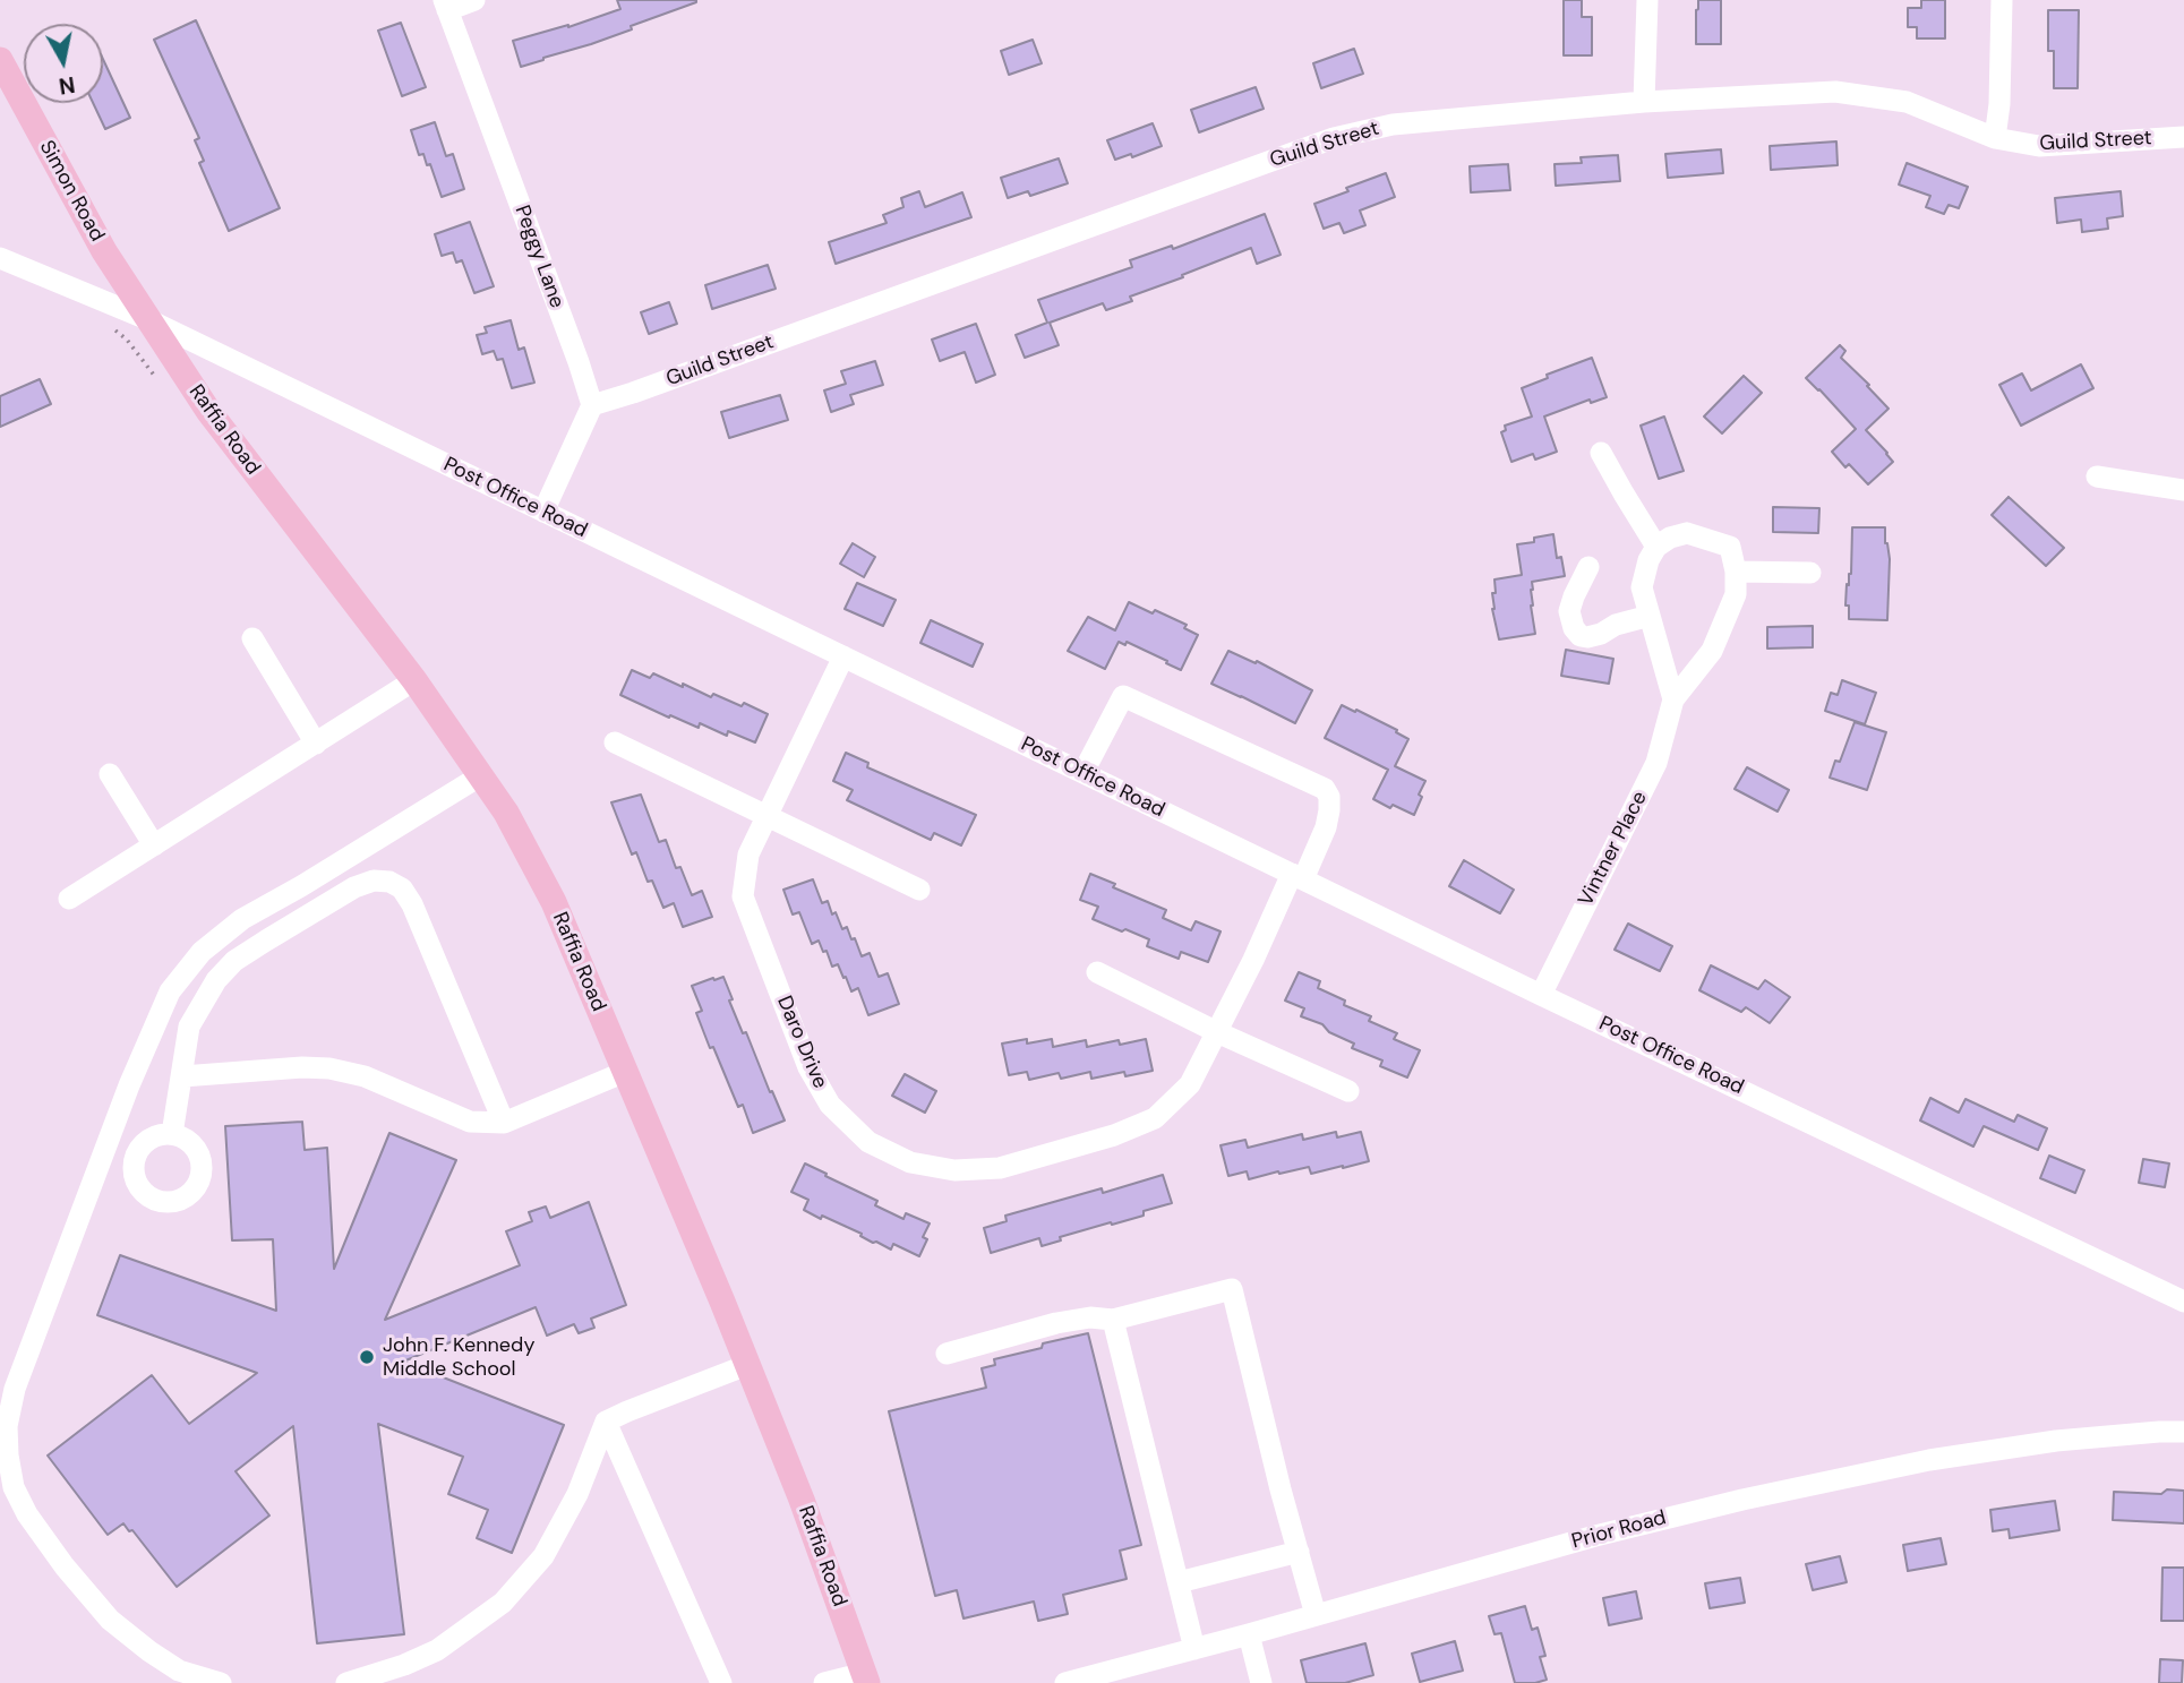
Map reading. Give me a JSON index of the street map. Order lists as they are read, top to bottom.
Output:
{
  "streets": {
    "main road": ["Simon Road", "Raffia Road"],
    "street": [
      "Guild Street",
      "Peggy Lane",
      "Post Office Road",
      "Vintner Place",
      "Daro Drive",
      "Prior Road"
    ]
  },
  "crossings": [
    ["Guild Street", "Peggy Lane"],
    ["Simon Road", "Raffia Road"],
    ["Simon Road", "Post Office Road"],
    ["Raffia Road", "Post Office Road"],
    ["Post Office Road", "Vintner Place"],
    ["Post Office Road", "Daro Drive"]
  ],
  "places": ["John F. Kennedy Middle School"],
  "north": "bottom"
}
